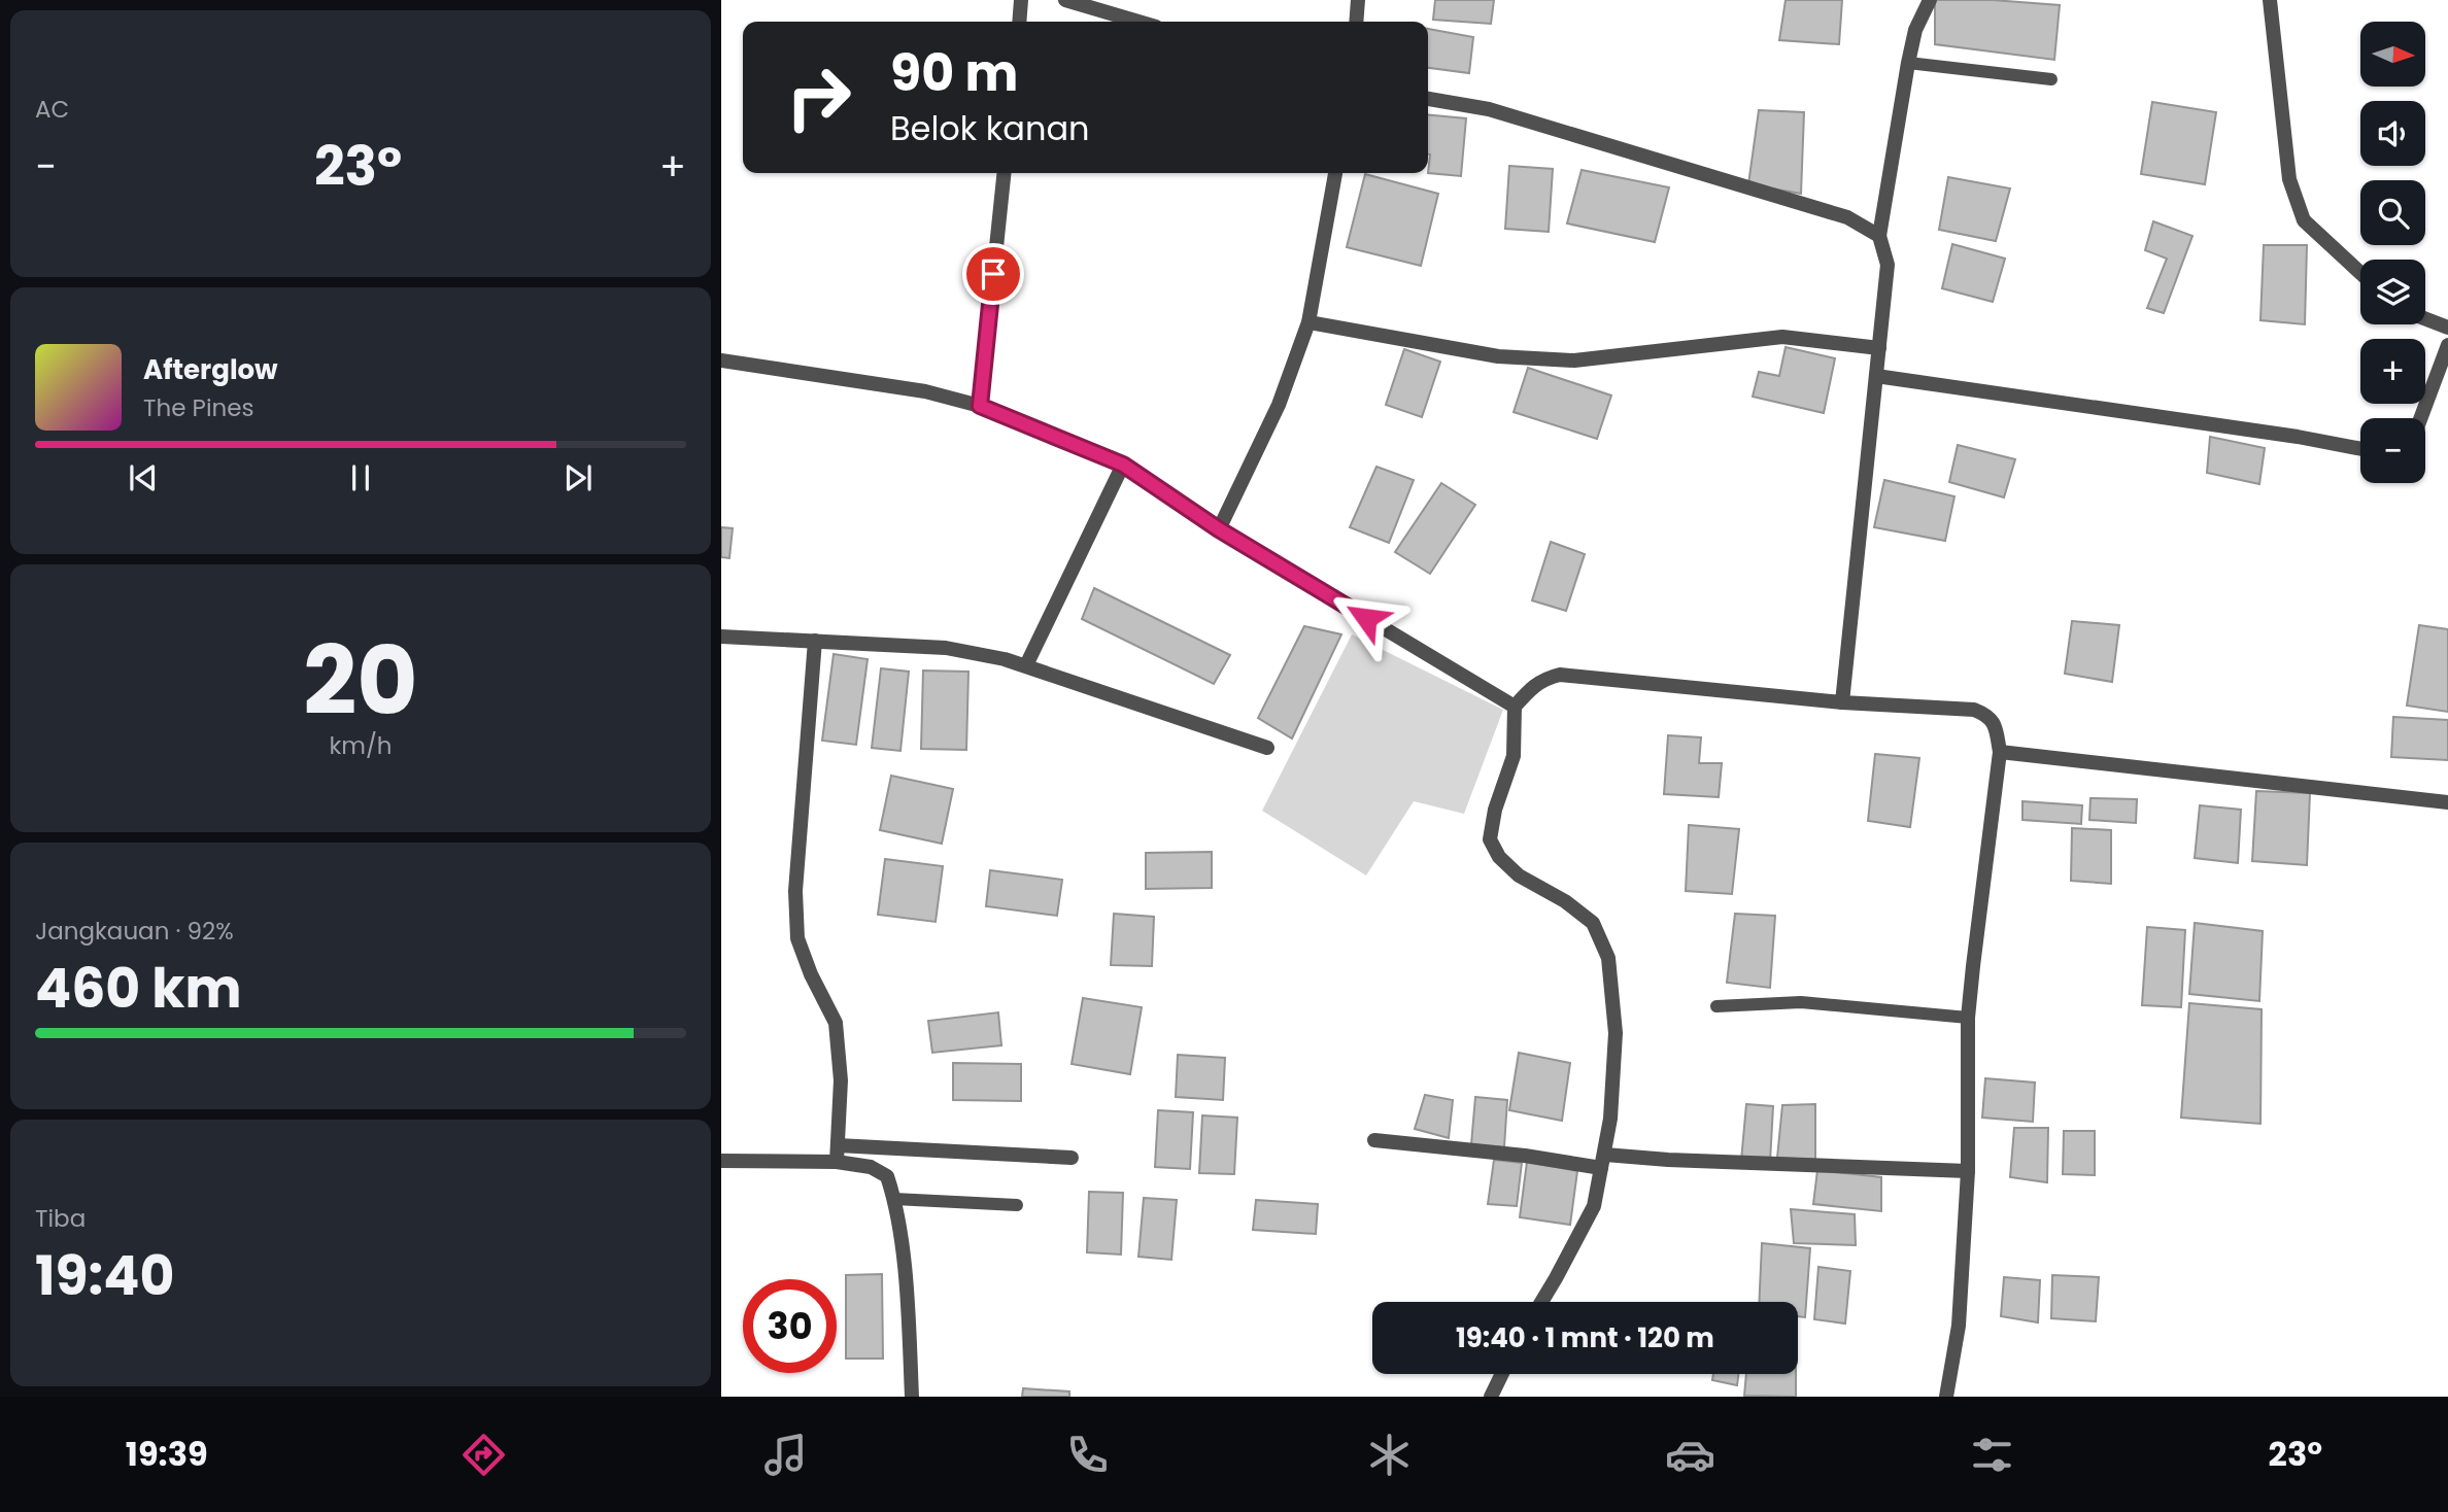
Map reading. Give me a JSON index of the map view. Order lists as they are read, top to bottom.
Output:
{
  "north": "right",
  "page": {
    "tile": [
      "AC",
      ["20", "km/h"],
      ["Jangkauan · 92%", "460 km"],
      ["Tiba", "19:40"]
    ],
    "map_buttons": ["+", "−"],
    "turn": ["90 m", "Belok kanan"],
    "heat": ["−", "23°", "+"],
    "song": ["Afterglow", "The Pines"],
    "limit": "30",
    "trip": "19:40 · 1 mnt · 120 m",
    "tabs": ["19:39", "23°"]
  }
}
